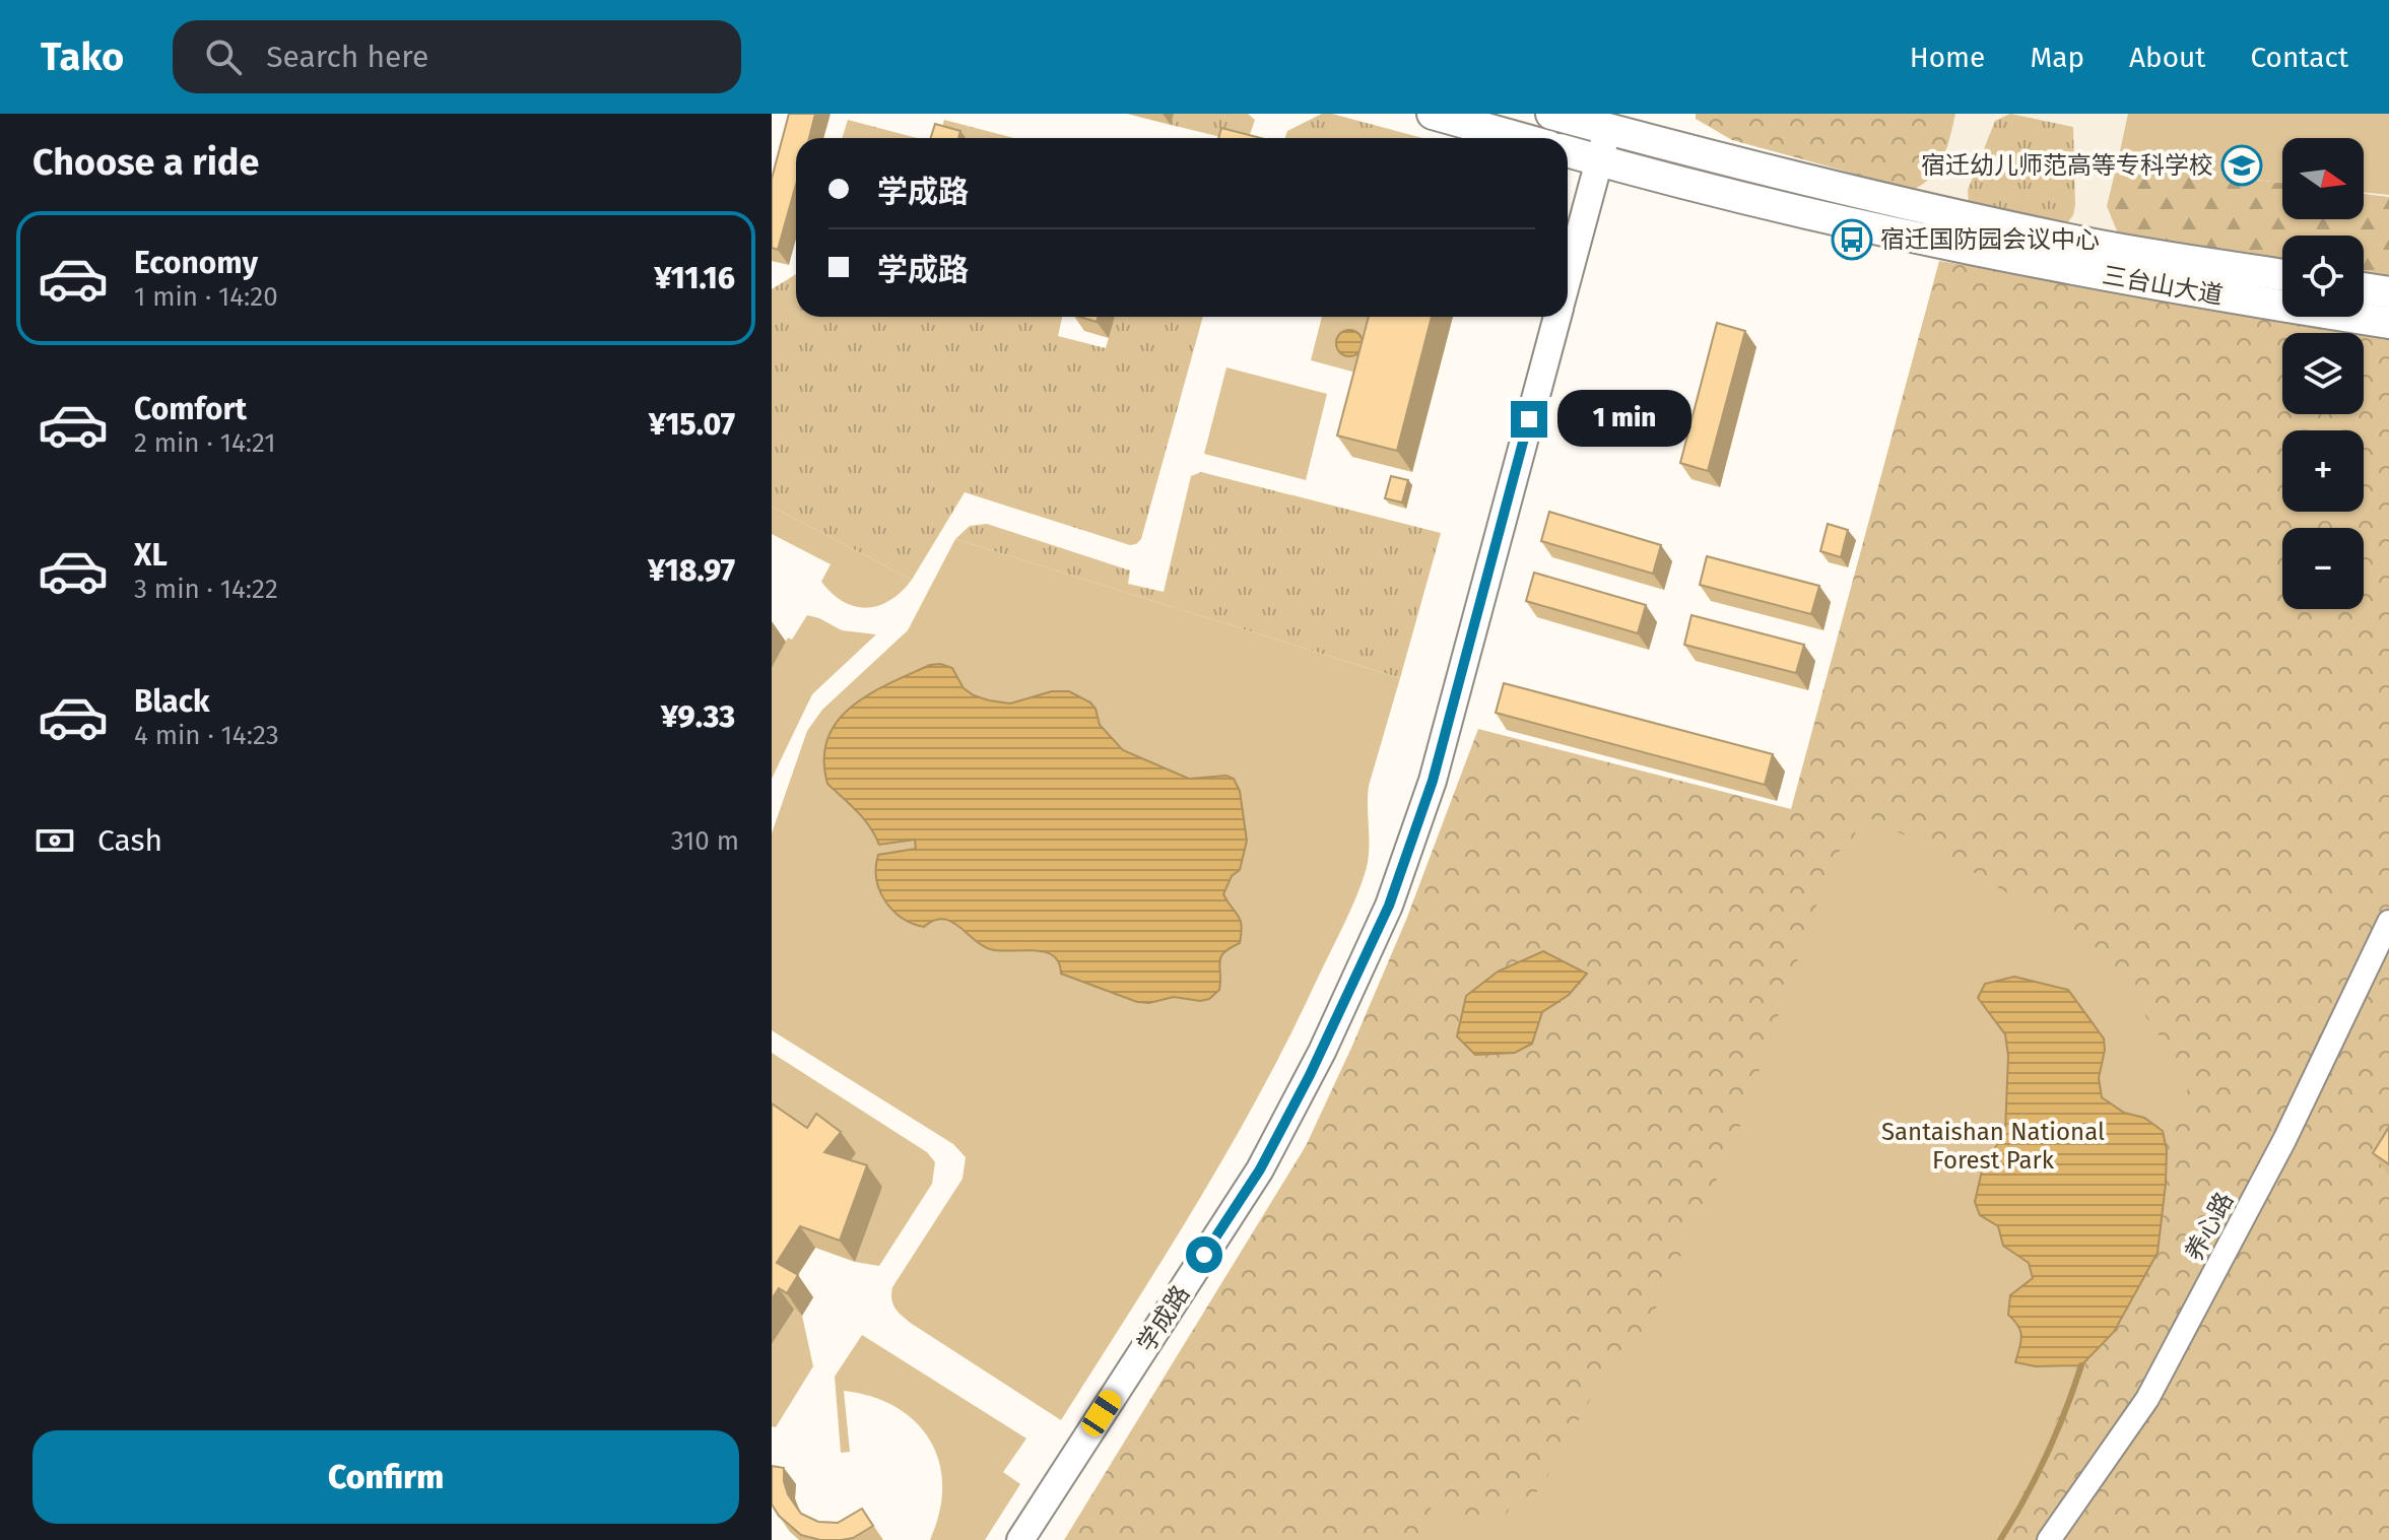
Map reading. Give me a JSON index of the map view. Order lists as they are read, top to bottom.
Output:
{
  "streets": {
    "main road": ["三台山大道", "学成路"],
    "street": ["养心路"]
  },
  "crossings": [
    ["三台山大道", "学成路"]
  ],
  "parks": ["Santaishan National Forest Park"],
  "places": {
    "school or university": ["宿迁幼儿师范高等专科学校"],
    "bus stop": ["宿迁国防园会议中心"]
  },
  "north": "right",
  "page": {
    "header": "Tako",
    "search": "Search here",
    "nav": [
      "Home",
      "Map",
      "About",
      "Contact"
    ],
    "heading": "Choose a ride",
    "map_buttons": ["+", "−"],
    "banner": ["学成路", "学成路"],
    "list": [
      {
        "name": "Economy",
        "note": "1 min · 14:20",
        "value": "¥11.16"
      },
      {
        "name": "Comfort",
        "note": "2 min · 14:21",
        "value": "¥15.07"
      },
      {
        "name": "XL",
        "note": "3 min · 14:22",
        "value": "¥18.97"
      },
      {
        "name": "Black",
        "note": "4 min · 14:23",
        "value": "¥9.33"
      }
    ],
    "bubble": "1 min",
    "pay": ["Cash", "310 m"],
    "buttons": "Confirm"
  }
}
